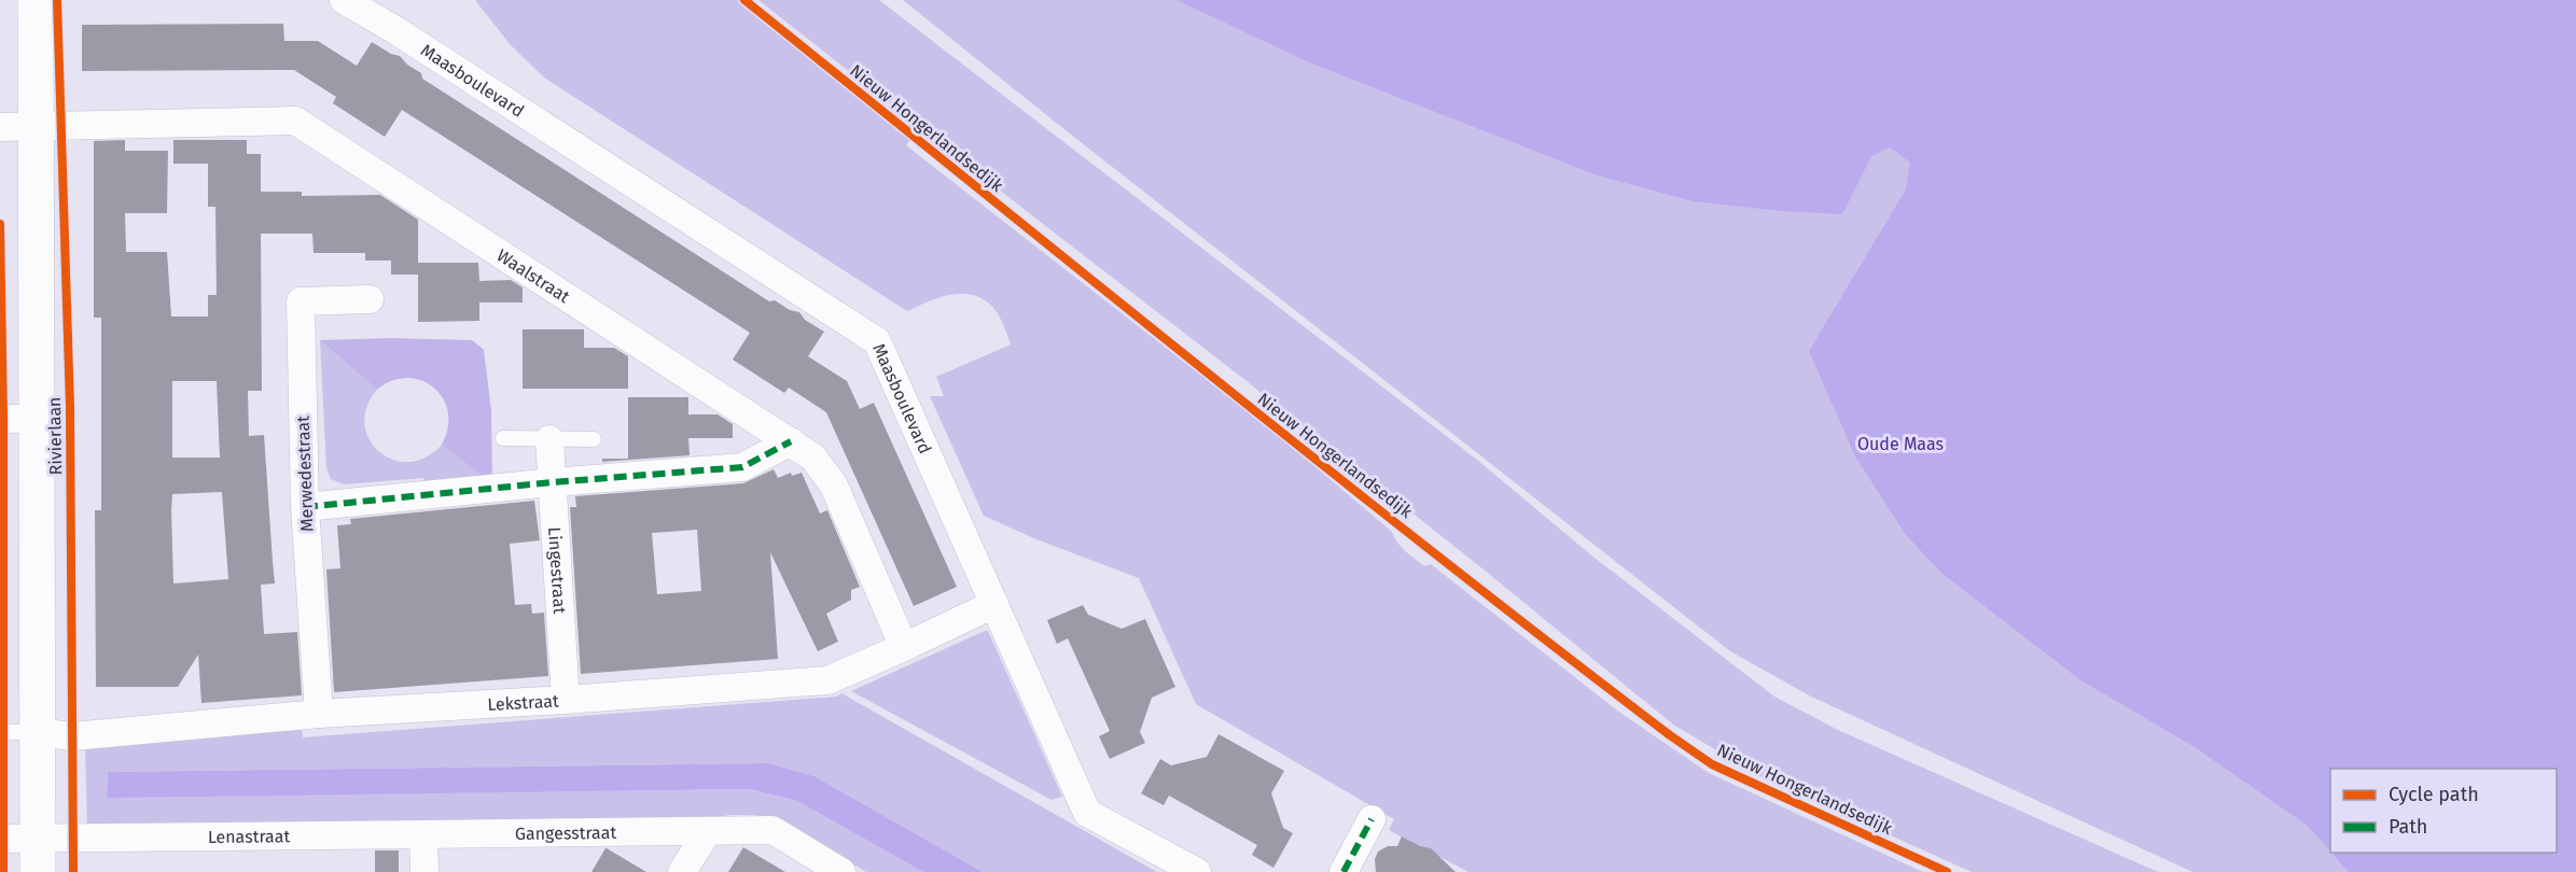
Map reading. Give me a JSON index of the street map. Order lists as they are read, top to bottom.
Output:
{
  "streets": {
    "street": [
      "Maasboulevard",
      "Waalstraat",
      "Rivierlaan",
      "Merwedestraat",
      "Lingestraat",
      "Lekstraat",
      "Gangesstraat",
      "Lenastraat"
    ],
    "cycle path": ["Nieuw Hongerlandsedijk"]
  },
  "crossings": [
    ["Maasboulevard", "Lekstraat"],
    ["Waalstraat", "Rivierlaan"],
    ["Waalstraat", "Lekstraat"],
    ["Rivierlaan", "Lekstraat"],
    ["Rivierlaan", "Lenastraat"],
    ["Merwedestraat", "Lekstraat"],
    ["Lingestraat", "Lekstraat"],
    ["Gangesstraat", "Lenastraat"]
  ],
  "parks": ["Oude Maas"],
  "legend": ["Cycle path", "Path"]
}
